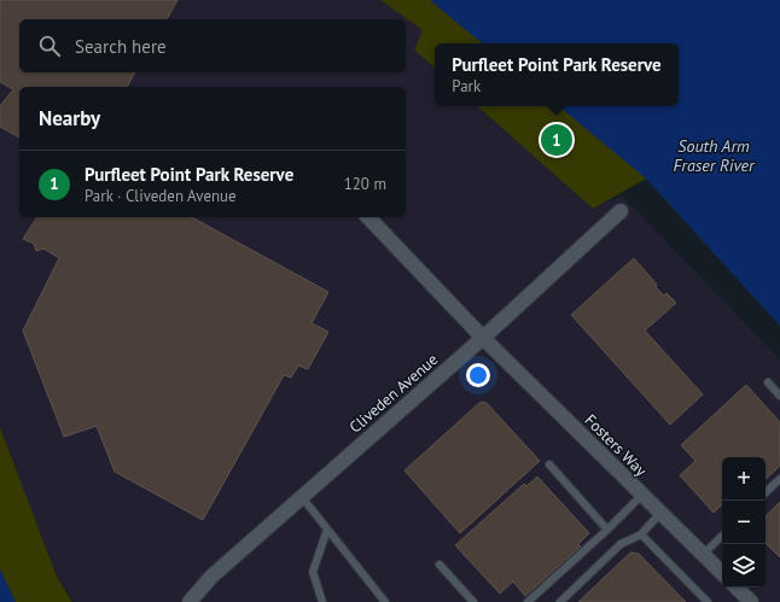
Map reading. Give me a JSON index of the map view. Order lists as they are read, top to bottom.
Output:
{
  "streets": {
    "street": ["Cliveden Avenue", "Fosters Way"]
  },
  "crossings": [
    ["Cliveden Avenue", "Fosters Way"]
  ],
  "water": ["South Arm Fraser River"],
  "page": {
    "search": "Search here",
    "popup": ["Purfleet Point Park Reserve", "Park"],
    "heading": "Nearby",
    "pins": "1",
    "list": [
      {
        "mark": "1",
        "name": "Purfleet Point Park Reserve",
        "note": "Park · Cliveden Avenue",
        "value": "120 m"
      }
    ],
    "map_buttons": ["+", "−"]
  }
}
